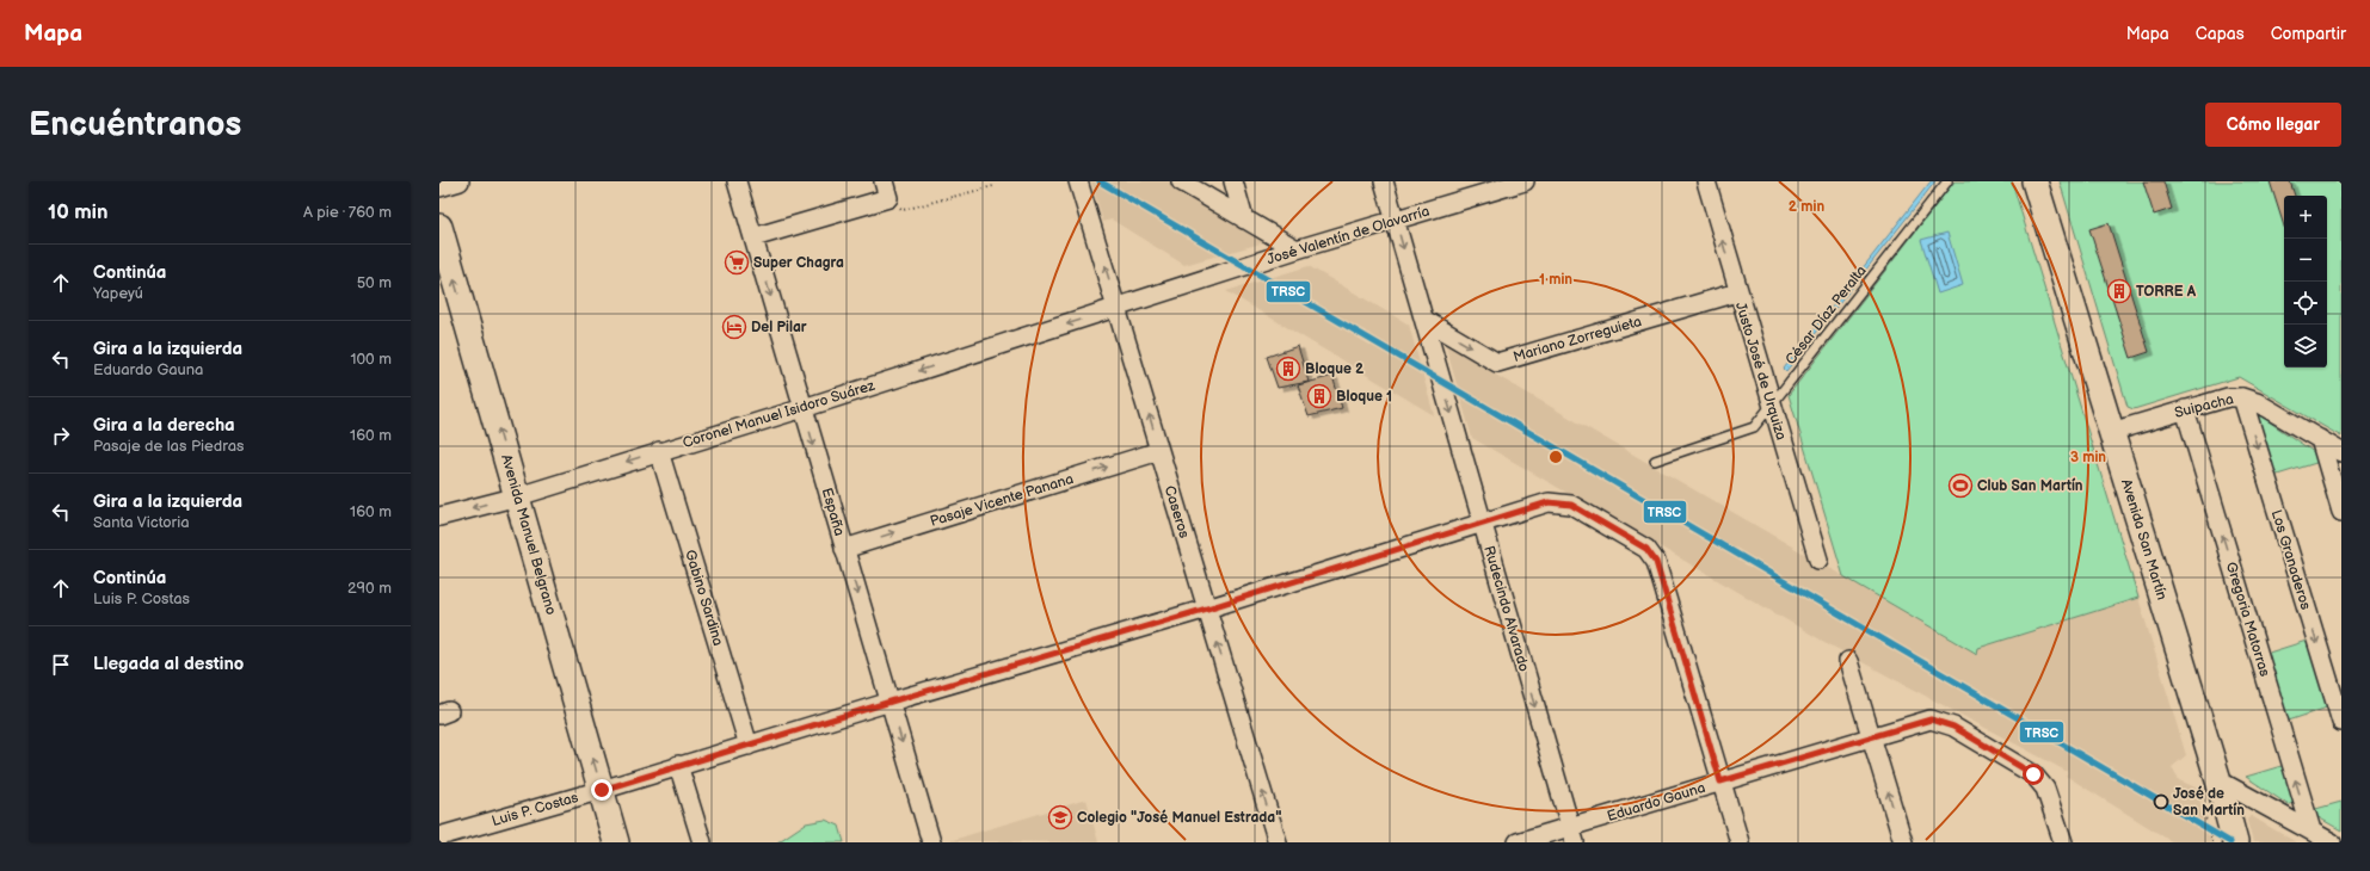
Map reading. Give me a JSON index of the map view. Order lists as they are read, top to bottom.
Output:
{
  "streets": {
    "main road": ["Avenida Manuel Belgrano", "Avenida San Martín"],
    "street": [
      "José Valentín de Olavarría",
      "Mariano Zorreguieta",
      "Justo José de Urquiza",
      "Suipacha",
      "Coronel Manuel Isidoro Suárez",
      "Pasaje Vicente Panana",
      "España",
      "Caseros",
      "Los Granaderos",
      "Gabino Sardina",
      "Rudecindo Alvarado",
      "Gregoria Matorras",
      "Eduardo Gauna",
      "Luis P. Costas"
    ],
    "lane": ["César Díaz Peralta"]
  },
  "crossings": [
    ["José Valentín de Olavarría", "Coronel Manuel Isidoro Suárez"],
    ["José Valentín de Olavarría", "Caseros"],
    ["José Valentín de Olavarría", "Rudecindo Alvarado"],
    ["César Díaz Peralta", "Justo José de Urquiza"],
    ["Mariano Zorreguieta", "Justo José de Urquiza"],
    ["Mariano Zorreguieta", "Rudecindo Alvarado"],
    ["Suipacha", "Avenida San Martín"],
    ["Suipacha", "Los Granaderos"],
    ["Suipacha", "Gregoria Matorras"],
    ["Coronel Manuel Isidoro Suárez", "España"],
    ["Coronel Manuel Isidoro Suárez", "Caseros"],
    ["Coronel Manuel Isidoro Suárez", "Avenida Manuel Belgrano"],
    ["Coronel Manuel Isidoro Suárez", "Gabino Sardina"],
    ["Pasaje Vicente Panana", "España"],
    ["Pasaje Vicente Panana", "Caseros"],
    ["España", "Luis P. Costas"],
    ["Caseros", "Luis P. Costas"],
    ["Avenida Manuel Belgrano", "Luis P. Costas"],
    ["Gabino Sardina", "Luis P. Costas"],
    ["Rudecindo Alvarado", "Eduardo Gauna"],
    ["Rudecindo Alvarado", "Luis P. Costas"],
    ["Eduardo Gauna", "Luis P. Costas"]
  ],
  "one_way": [
    "Mariano Zorreguieta",
    "Coronel Manuel Isidoro Suárez",
    "Pasaje Vicente Panana",
    "España",
    "Caseros",
    "Avenida Manuel Belgrano",
    "Los Granaderos",
    "Rudecindo Alvarado",
    "Gregoria Matorras"
  ],
  "places": {
    "supermarket": ["Super Chagra"],
    "building": ["TORRE A", "Bloque 2", "Bloque 1"],
    "hotel": ["Del Pilar"],
    "sports": ["Club San Martín"],
    "other": ["José de San Martín"],
    "school or university": ["Colegio \"José Manuel Estrada\""]
  },
  "lines": ["transit line TRSC"],
  "page": {
    "header": "Mapa",
    "nav": ["Mapa", "Capas", "Compartir"],
    "buttons": "Cómo llegar",
    "title": "Encuéntranos",
    "heading": ["10 min", "A pie · 760 m"],
    "map_buttons": ["+", "−"],
    "list": [
      ["Continúa", "Yapeyú", "50 m"],
      ["Gira a la izquierda", "Eduardo Gauna", "100 m"],
      ["Gira a la derecha", "Pasaje de las Piedras", "160 m"],
      ["Gira a la izquierda", "Santa Victoria", "160 m"],
      ["Continúa", "Luis P. Costas", "290 m"],
      "Llegada al destino"
    ]
  },
  "rings": ["2 min", "1 min", "3 min"]
}
